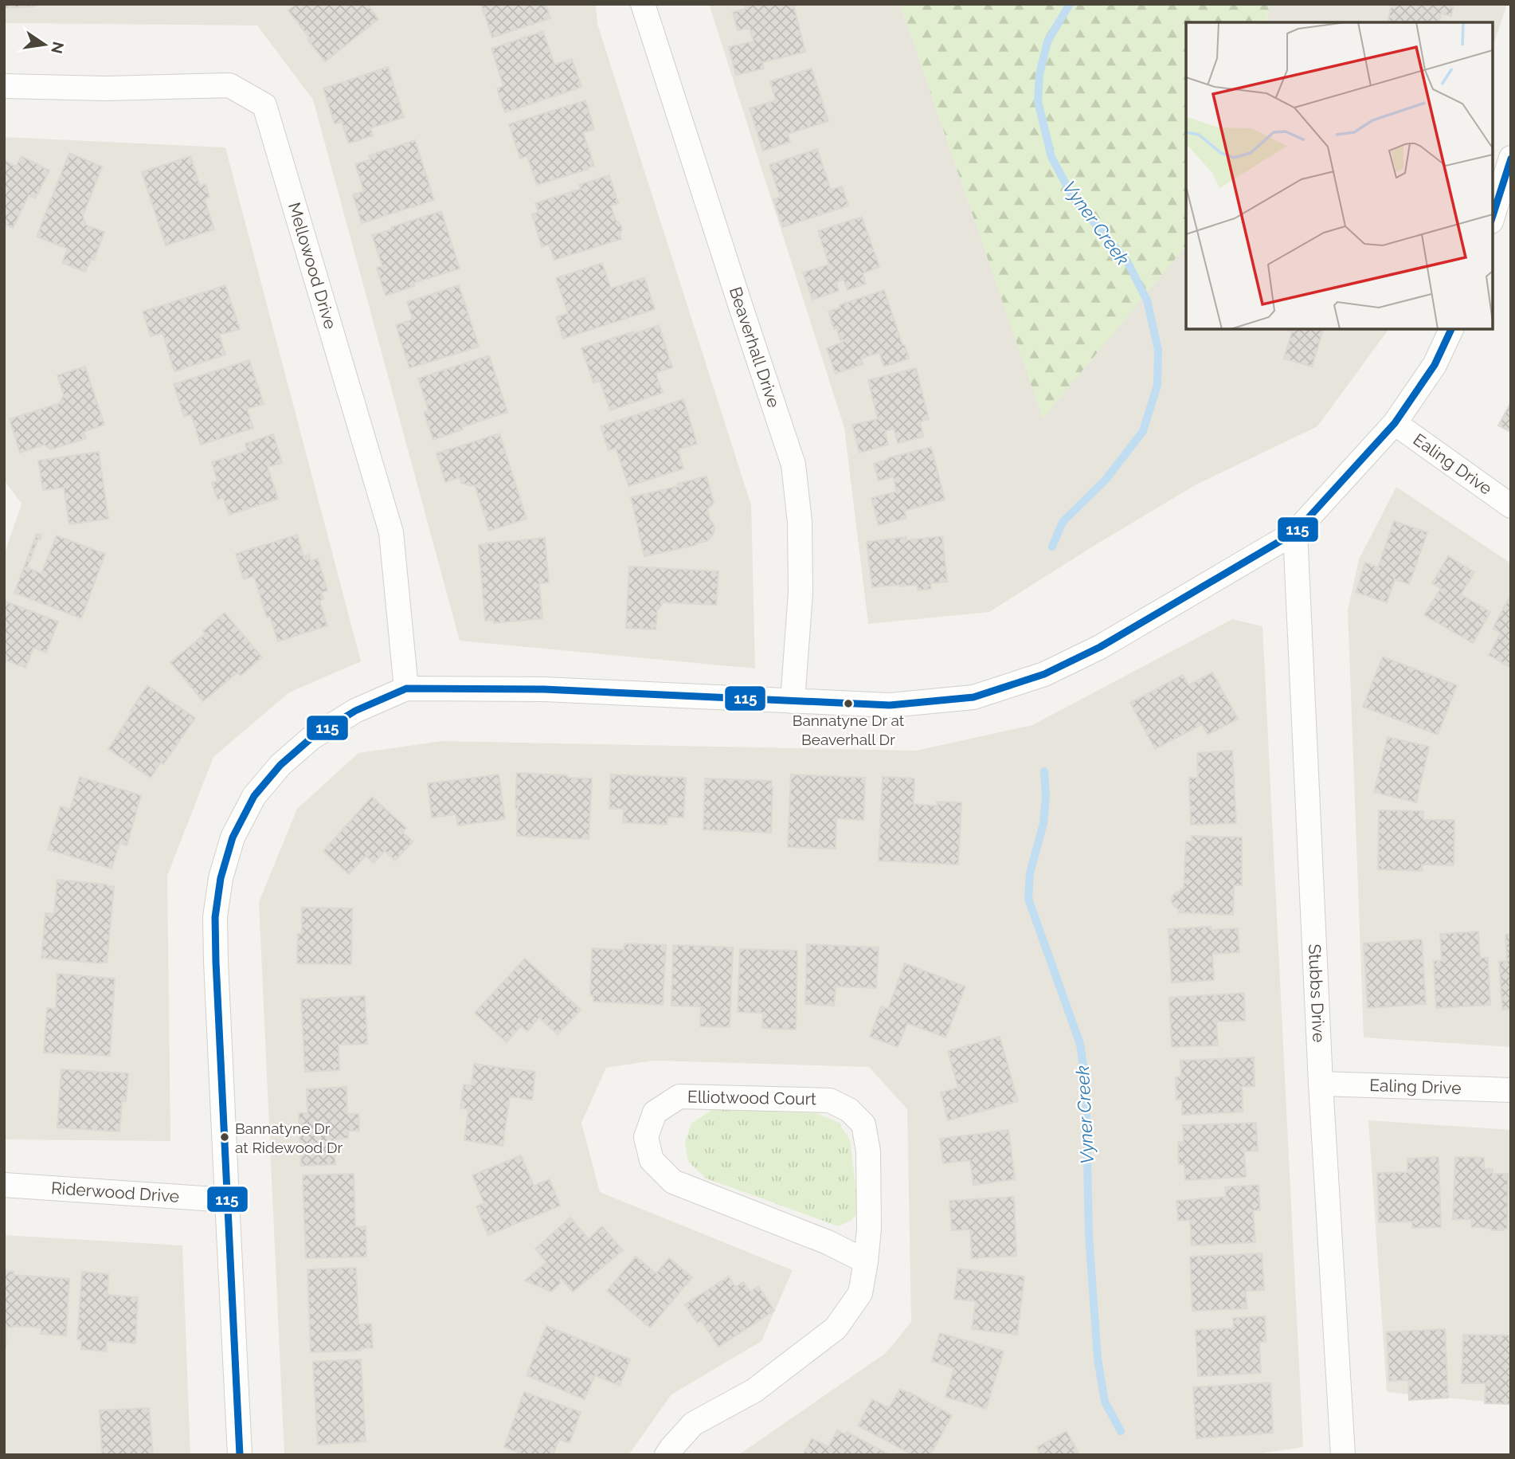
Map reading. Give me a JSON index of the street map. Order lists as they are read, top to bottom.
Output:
{
  "streets": {
    "street": [
      "Mellowood Drive",
      "Beaverhall Drive",
      "Ealing Drive",
      "Stubbs Drive",
      "Elliotwood Court",
      "Riderwood Drive"
    ]
  },
  "crossings": [
    ["Ealing Drive", "Stubbs Drive"]
  ],
  "water": ["Vyner Creek"],
  "places": ["Bannatyne Dr at Beaverhall Dr", "Bannatyne Dr at Ridewood Dr"],
  "lines": ["transit line 115"],
  "north": "right"
}
